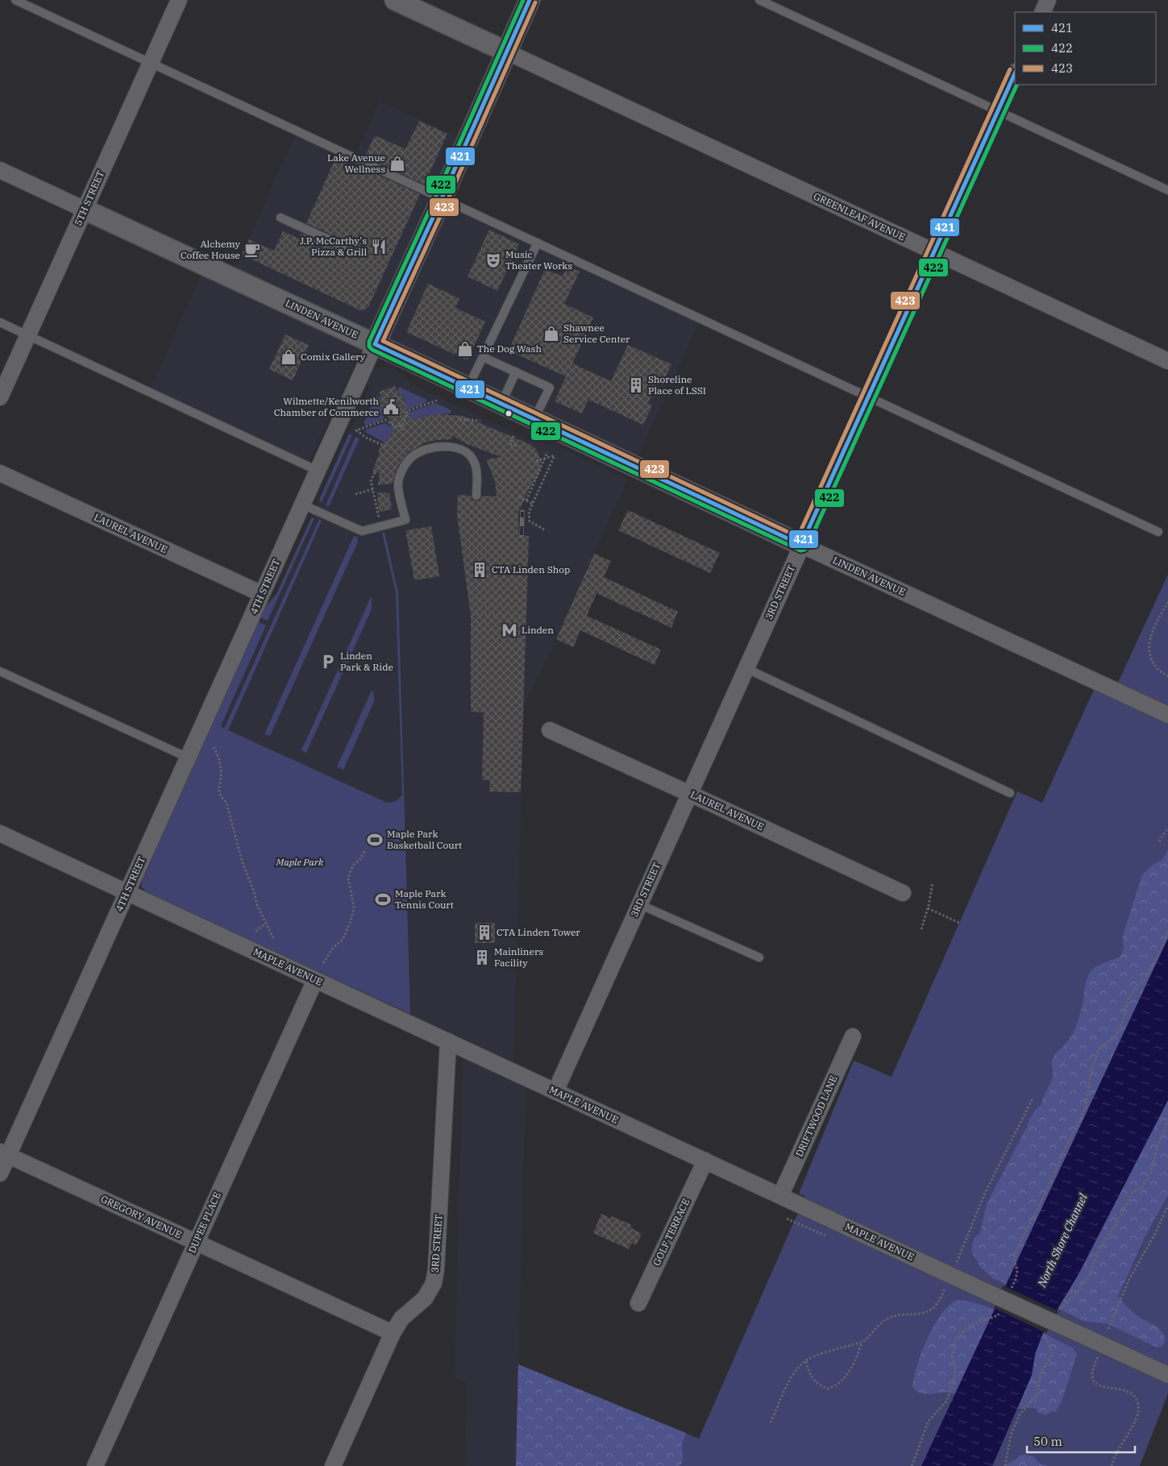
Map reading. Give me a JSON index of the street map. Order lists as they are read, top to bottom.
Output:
{
  "streets": {
    "street": [
      "5TH STREET",
      "GREENLEAF AVENUE",
      "LINDEN AVENUE",
      "LAUREL AVENUE",
      "4TH STREET",
      "3RD STREET",
      "MAPLE AVENUE",
      "DRIFTWOOD LANE",
      "GREGORY AVENUE",
      "DUPEE PLACE",
      "GOLF TERRACE"
    ]
  },
  "crossings": [
    ["5TH STREET", "LINDEN AVENUE"],
    ["GREENLEAF AVENUE", "4TH STREET"],
    ["GREENLEAF AVENUE", "3RD STREET"],
    ["LINDEN AVENUE", "4TH STREET"],
    ["LINDEN AVENUE", "3RD STREET"],
    ["LAUREL AVENUE", "4TH STREET"],
    ["LAUREL AVENUE", "3RD STREET"],
    ["4TH STREET", "MAPLE AVENUE"],
    ["4TH STREET", "GREGORY AVENUE"],
    ["3RD STREET", "MAPLE AVENUE"],
    ["3RD STREET", "GREGORY AVENUE"],
    ["MAPLE AVENUE", "DRIFTWOOD LANE"],
    ["MAPLE AVENUE", "DUPEE PLACE"],
    ["MAPLE AVENUE", "GOLF TERRACE"],
    ["GREGORY AVENUE", "DUPEE PLACE"]
  ],
  "water": ["North Shore Channel"],
  "parks": ["Maple Park"],
  "places": {
    "shop": [
      "Lake Avenue Wellness",
      "Shawnee Service Center",
      "The Dog Wash",
      "Comix Gallery"
    ],
    "restaurant": ["J.P. McCarthy's Pizza & Grill"],
    "cafe": ["Alchemy Coffee House"],
    "theatre": ["Music Theater Works"],
    "building": [
      "Shoreline Place of LSSI",
      "CTA Linden Shop",
      "CTA Linden Tower",
      "Mainliners Facility"
    ],
    "public building": ["Wilmette/Kenilworth Chamber of Commerce"],
    "metro station": ["Linden"],
    "parking": ["Linden Park & Ride"],
    "sports": ["Maple Park Basketball Court", "Maple Park Tennis Court"]
  },
  "lines": ["transit line 421", "transit line 422", "transit line 423"],
  "legend": ["421", "422", "423"],
  "scale_bar": "50 m"
}
